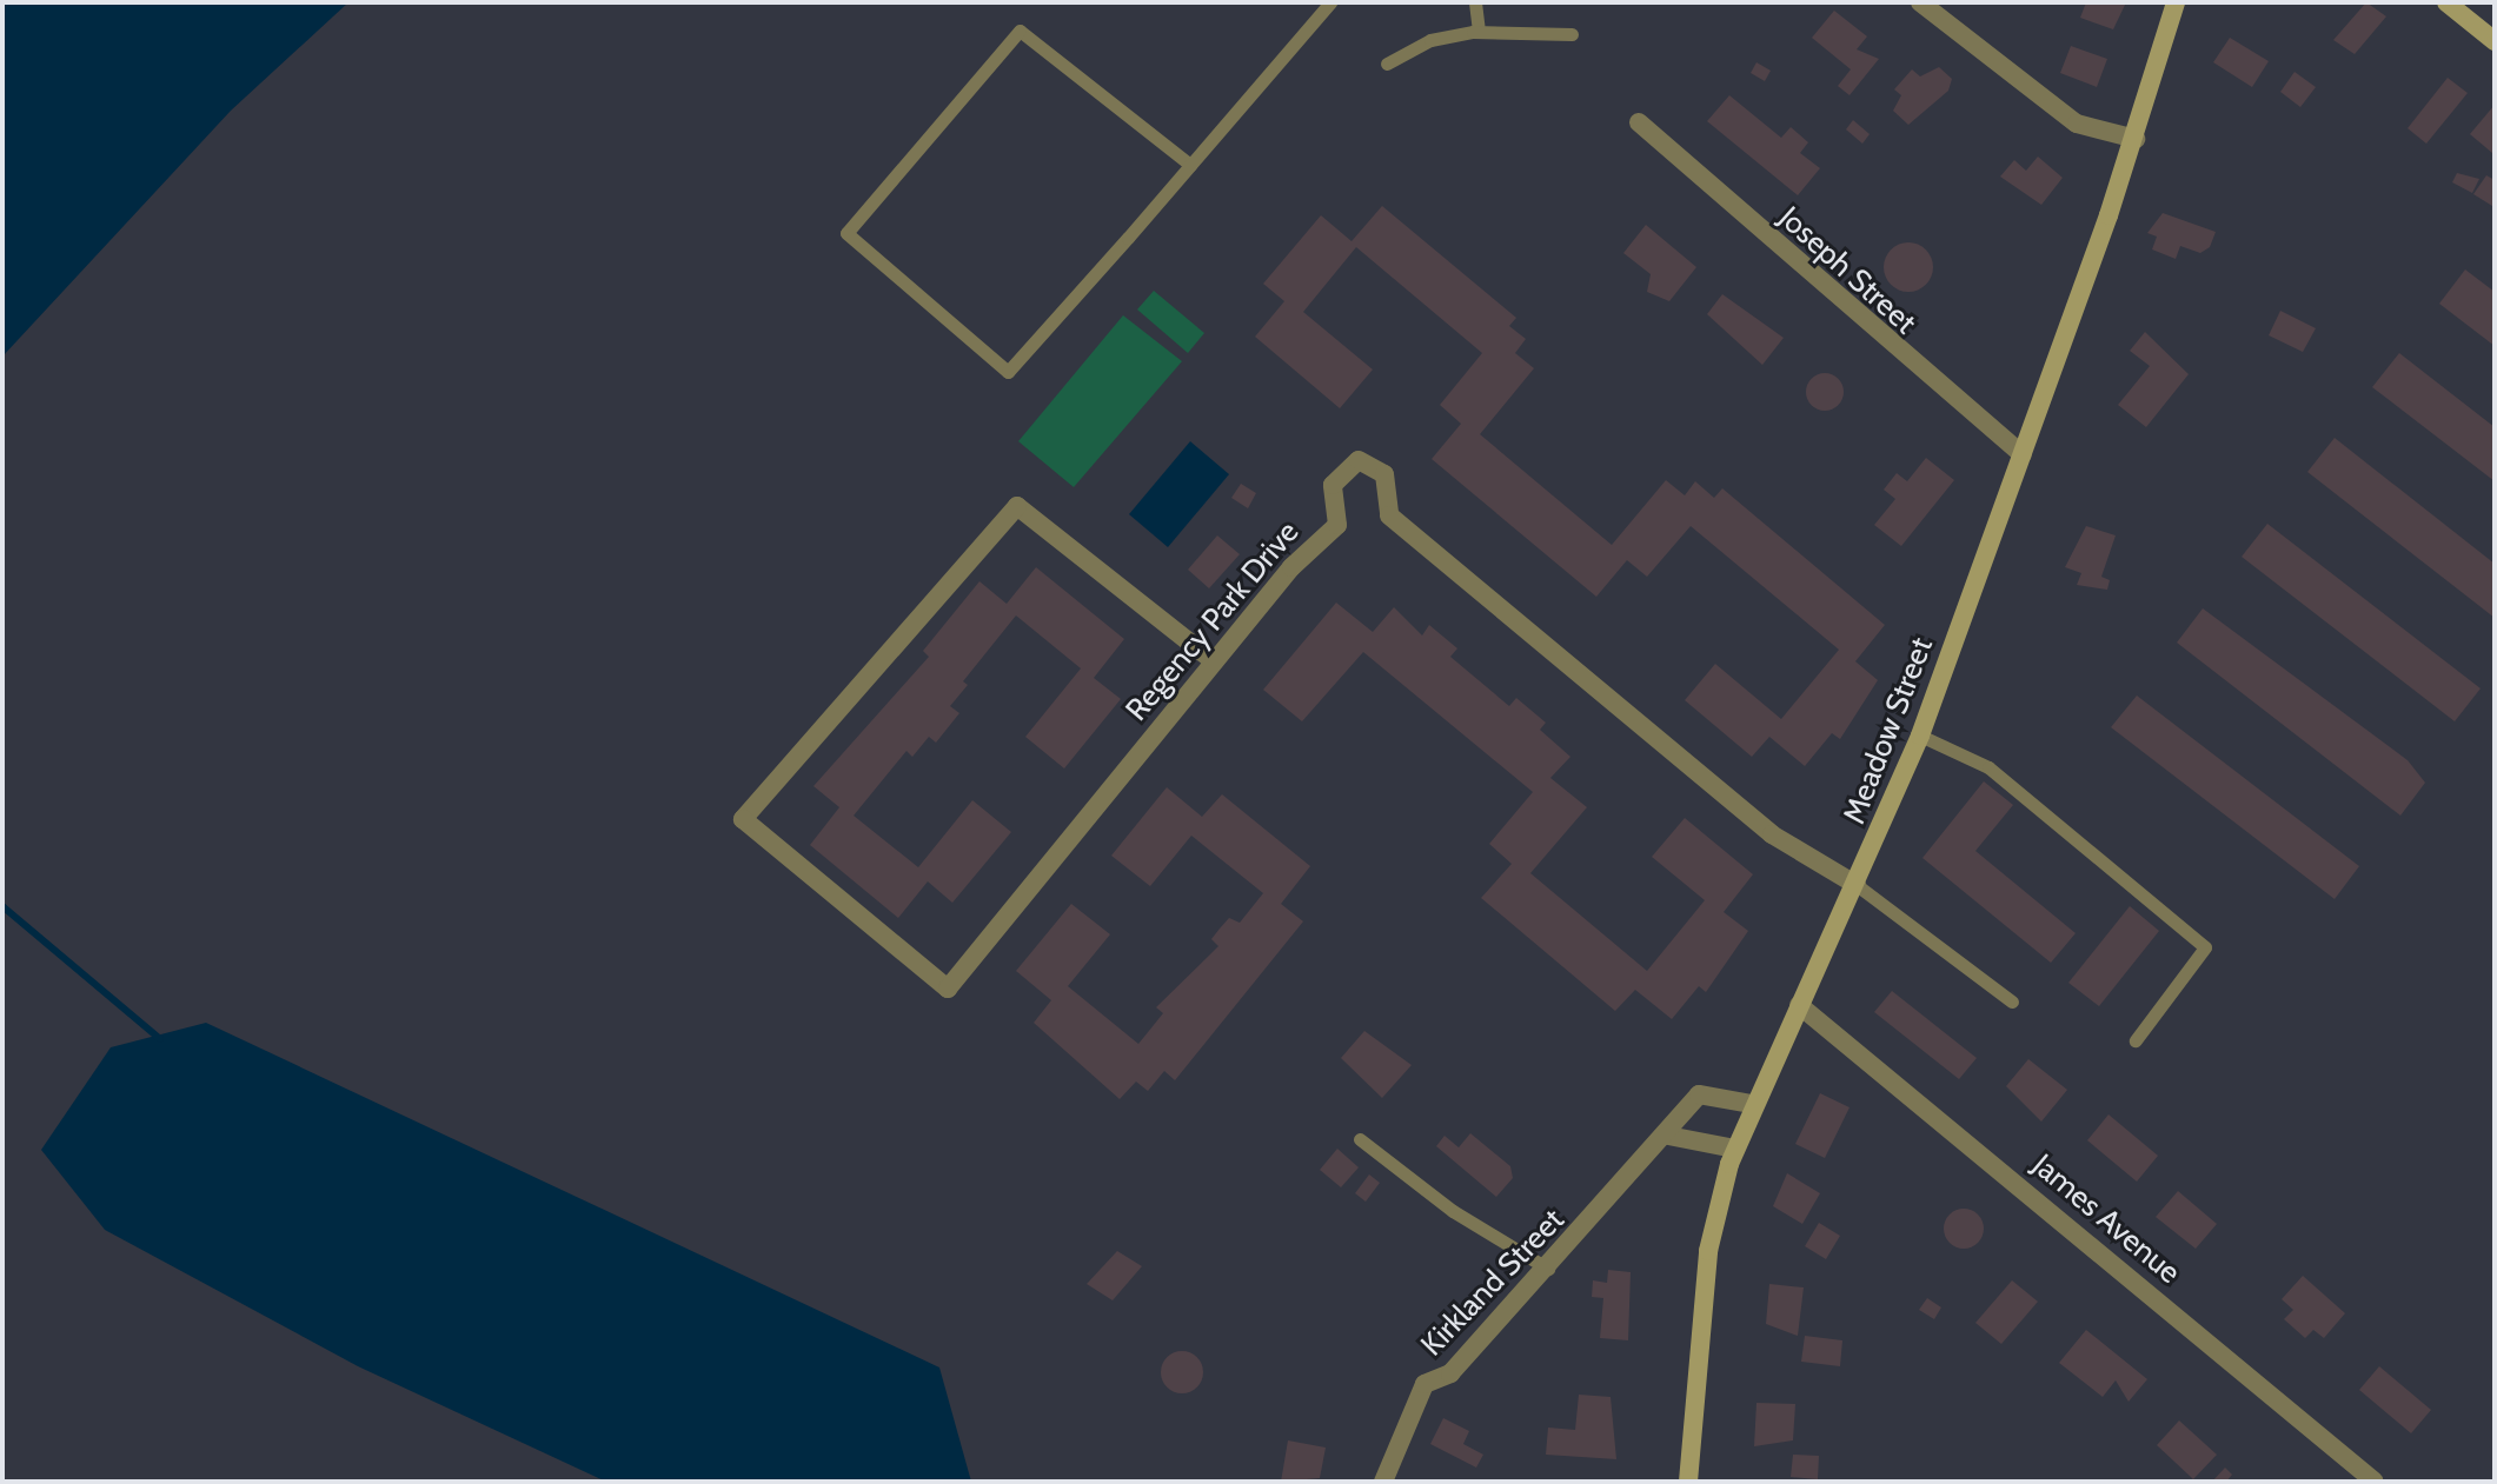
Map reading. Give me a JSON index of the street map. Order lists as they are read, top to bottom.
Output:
{
  "streets": {
    "street": [
      "Joseph Street",
      "Regency Park Drive",
      "Meadow Street",
      "James Avenue",
      "Kirkland Street"
    ]
  },
  "crossings": [
    ["Joseph Street", "Meadow Street"],
    ["Regency Park Drive", "Meadow Street"],
    ["Meadow Street", "James Avenue"],
    ["Meadow Street", "Kirkland Street"]
  ]
}
